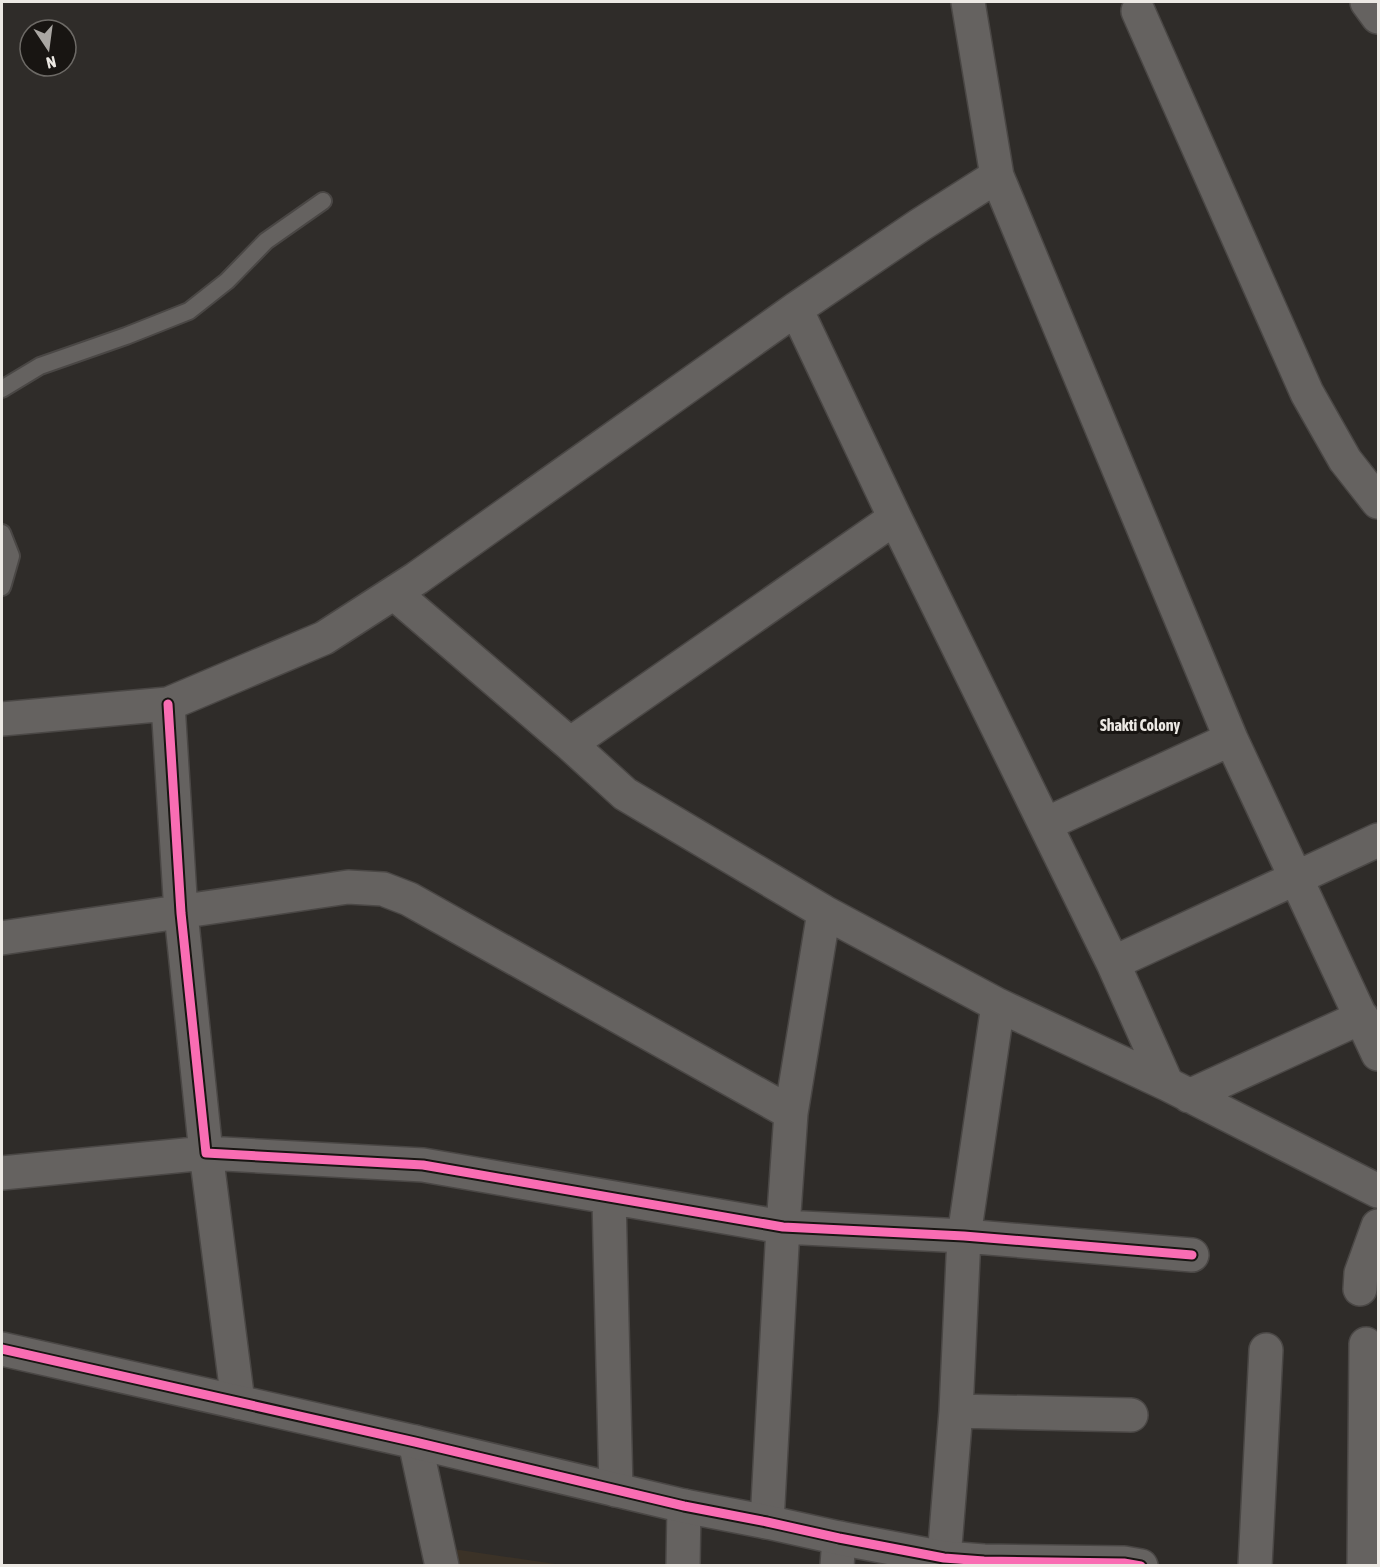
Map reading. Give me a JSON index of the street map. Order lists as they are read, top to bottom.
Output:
{
  "districts": ["Shakti Colony"],
  "north": "bottom"
}
